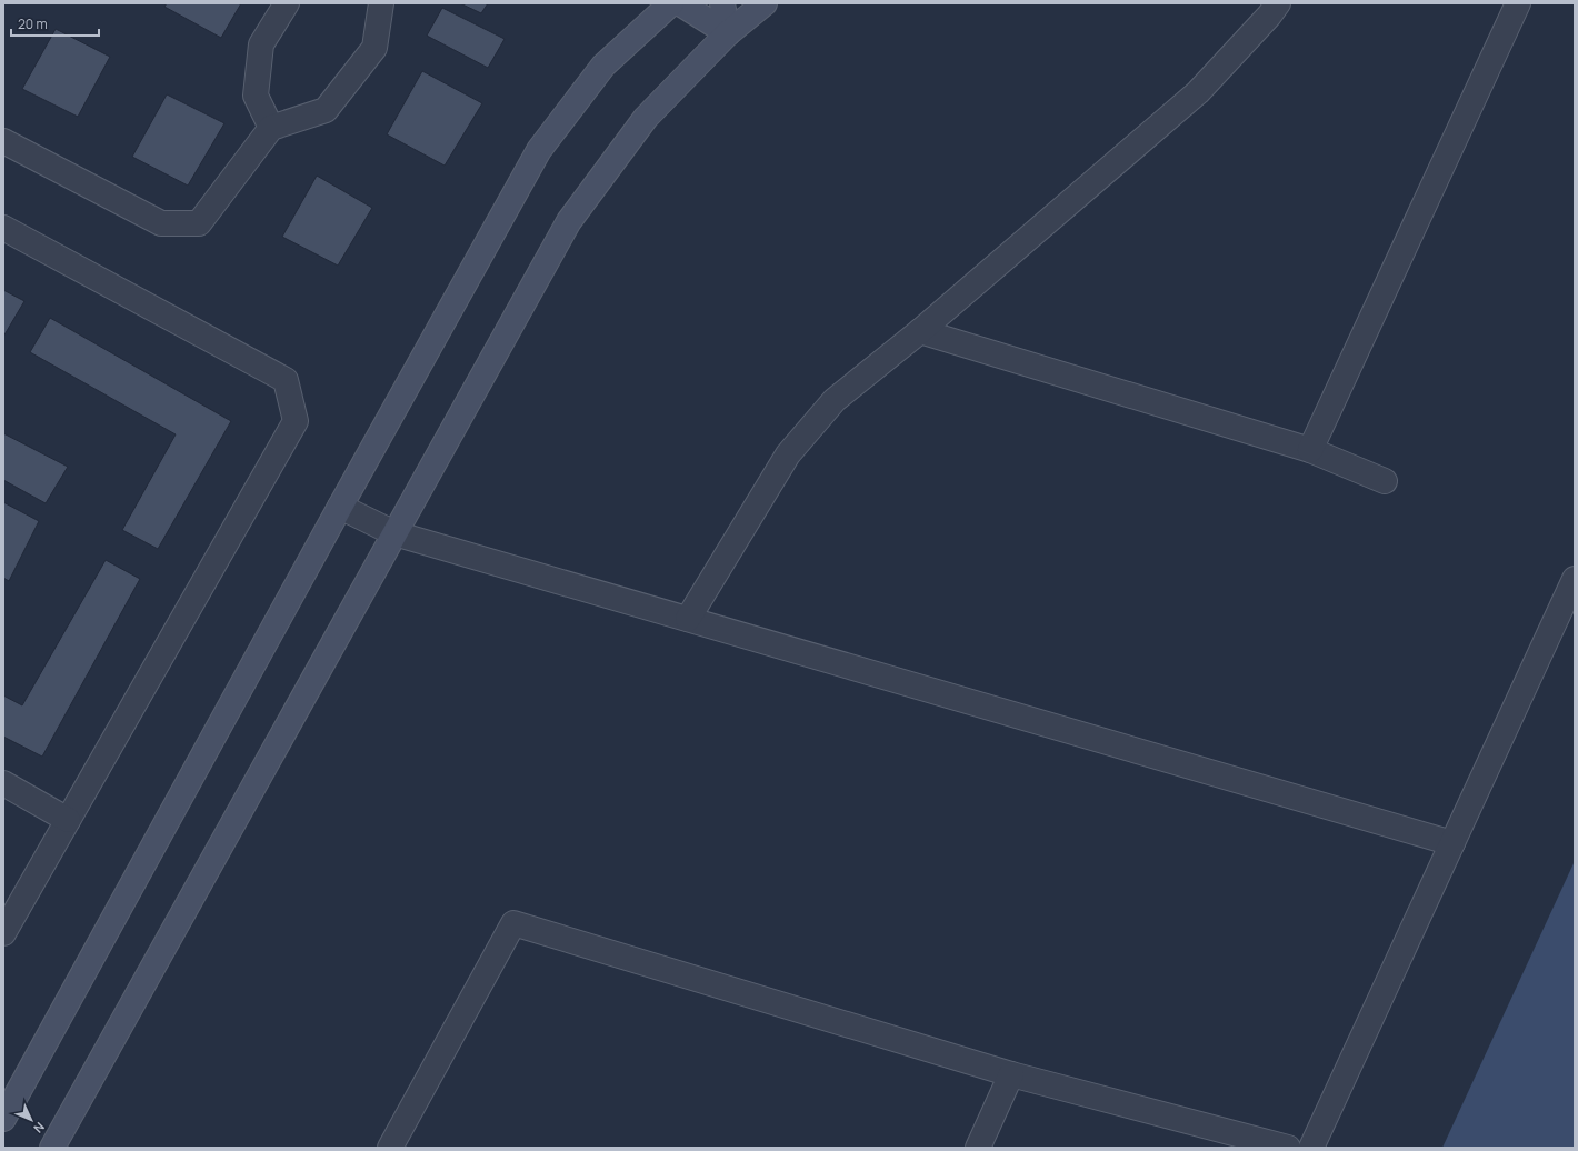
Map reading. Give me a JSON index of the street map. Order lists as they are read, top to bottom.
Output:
{
  "scale_bar": "20 m",
  "north": "bottom right"
}
